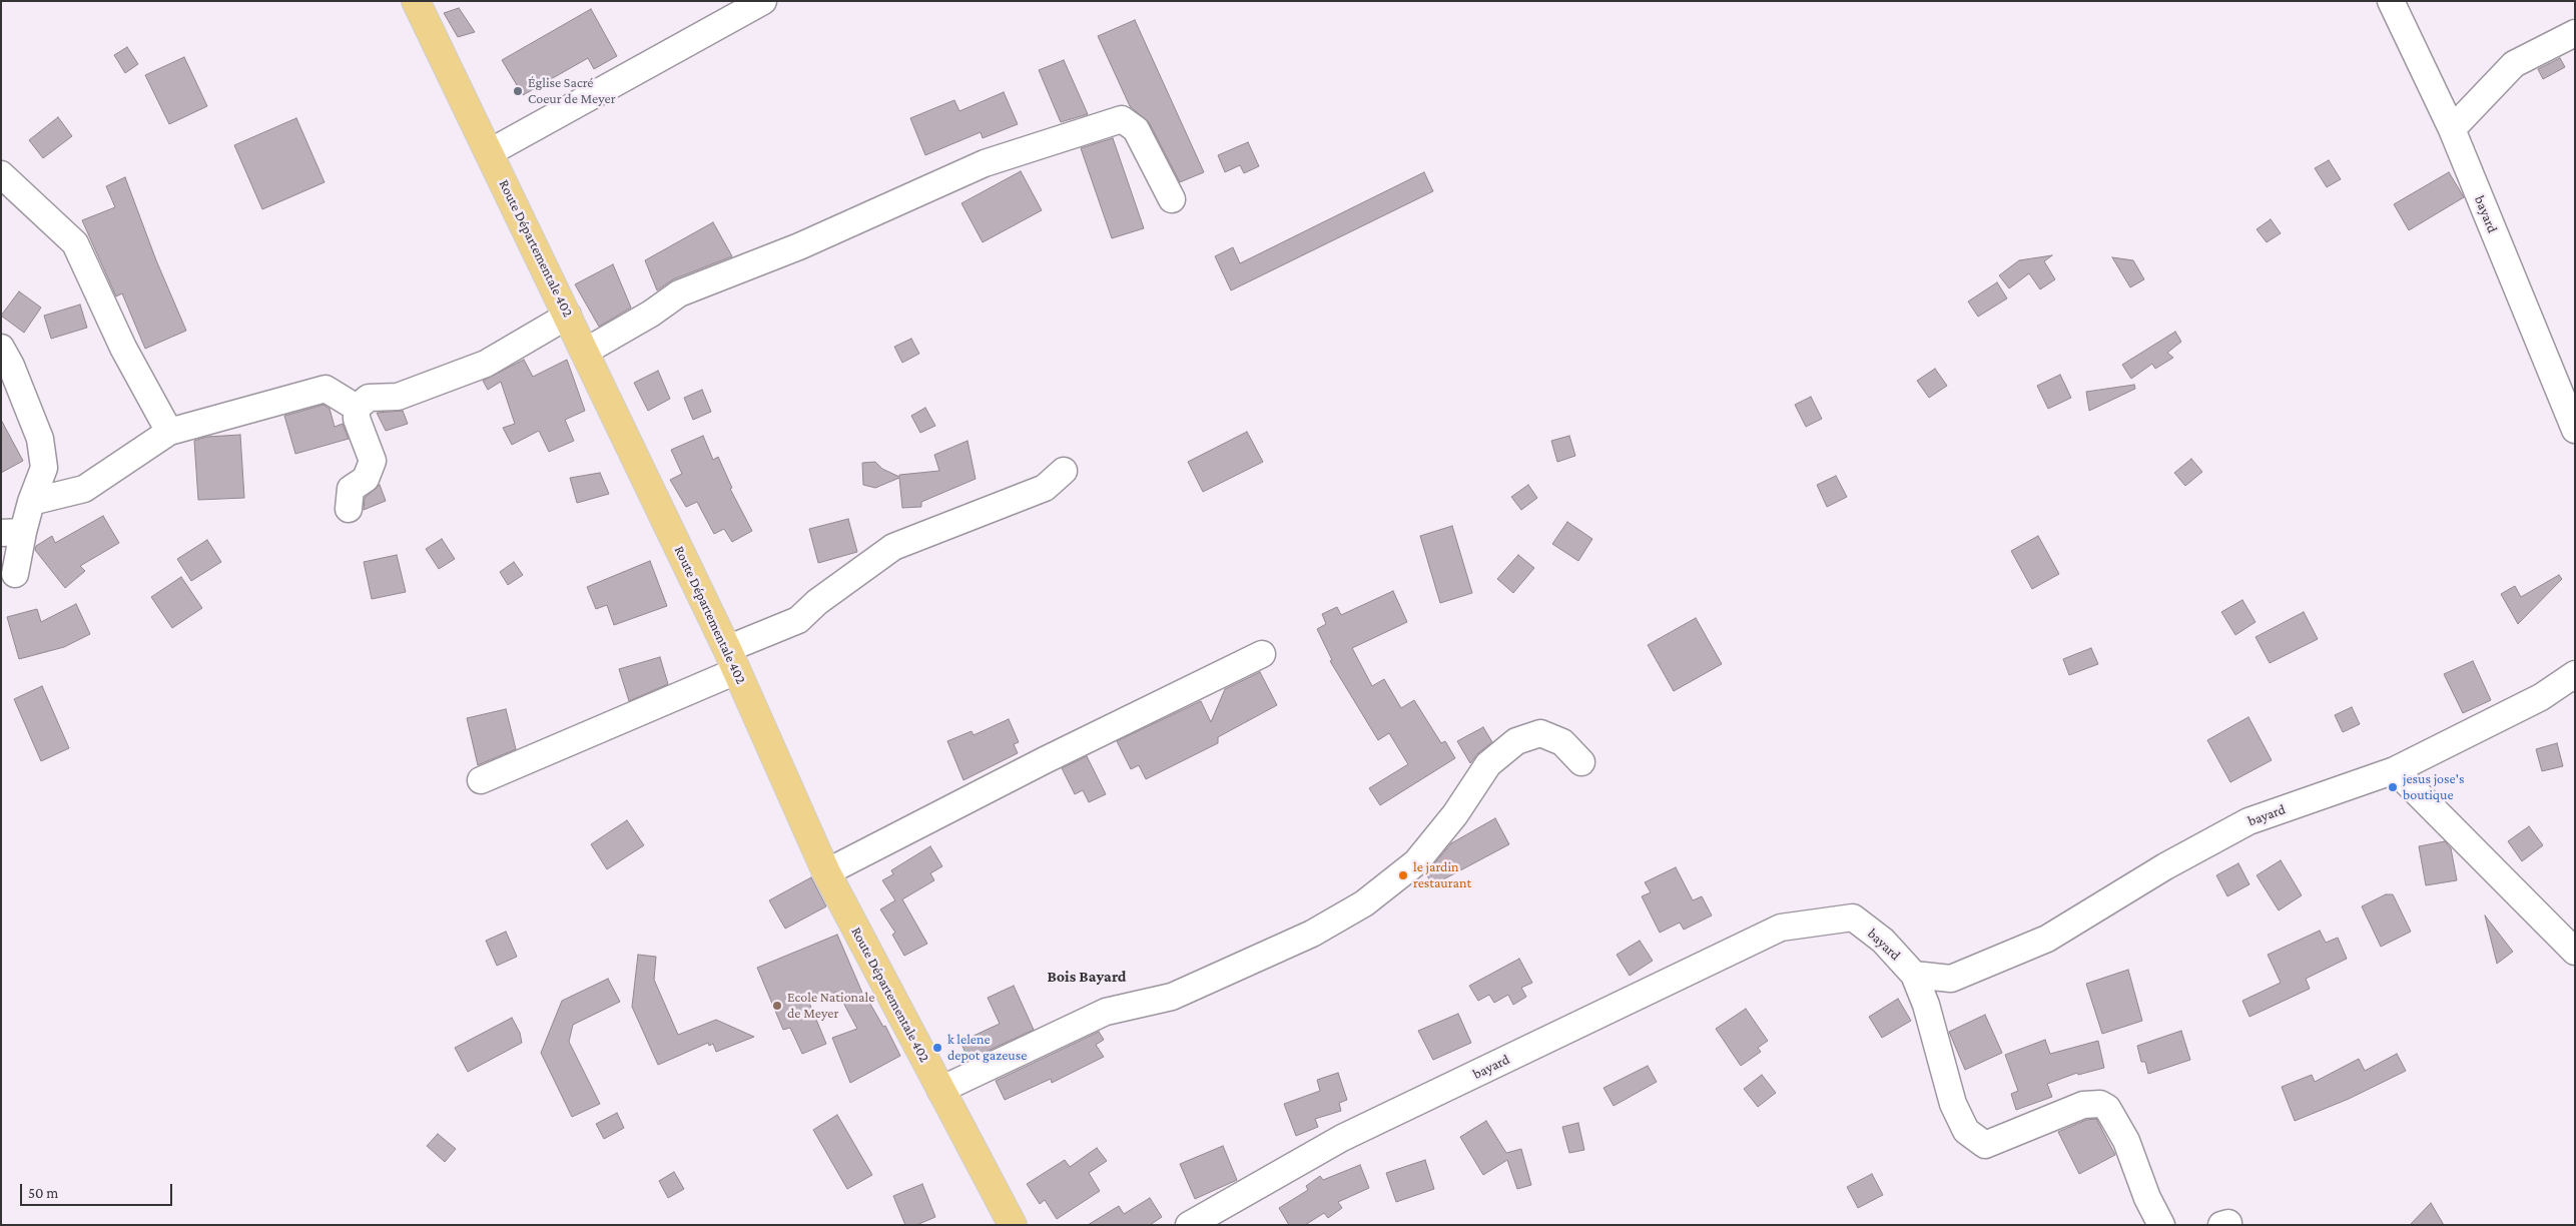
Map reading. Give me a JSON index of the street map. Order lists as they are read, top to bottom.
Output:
{
  "streets": {
    "main road": ["Route Départementale 402"],
    "street": ["bayard"]
  },
  "districts": ["Bois Bayard"],
  "places": [
    "Église Sacré Coeur de Meyer",
    "jesus jose's boutique",
    "le jardin restaurant",
    "Ecole Nationale de Meyer",
    "k lelene depot gazeuse"
  ],
  "scale_bar": "50 m"
}
